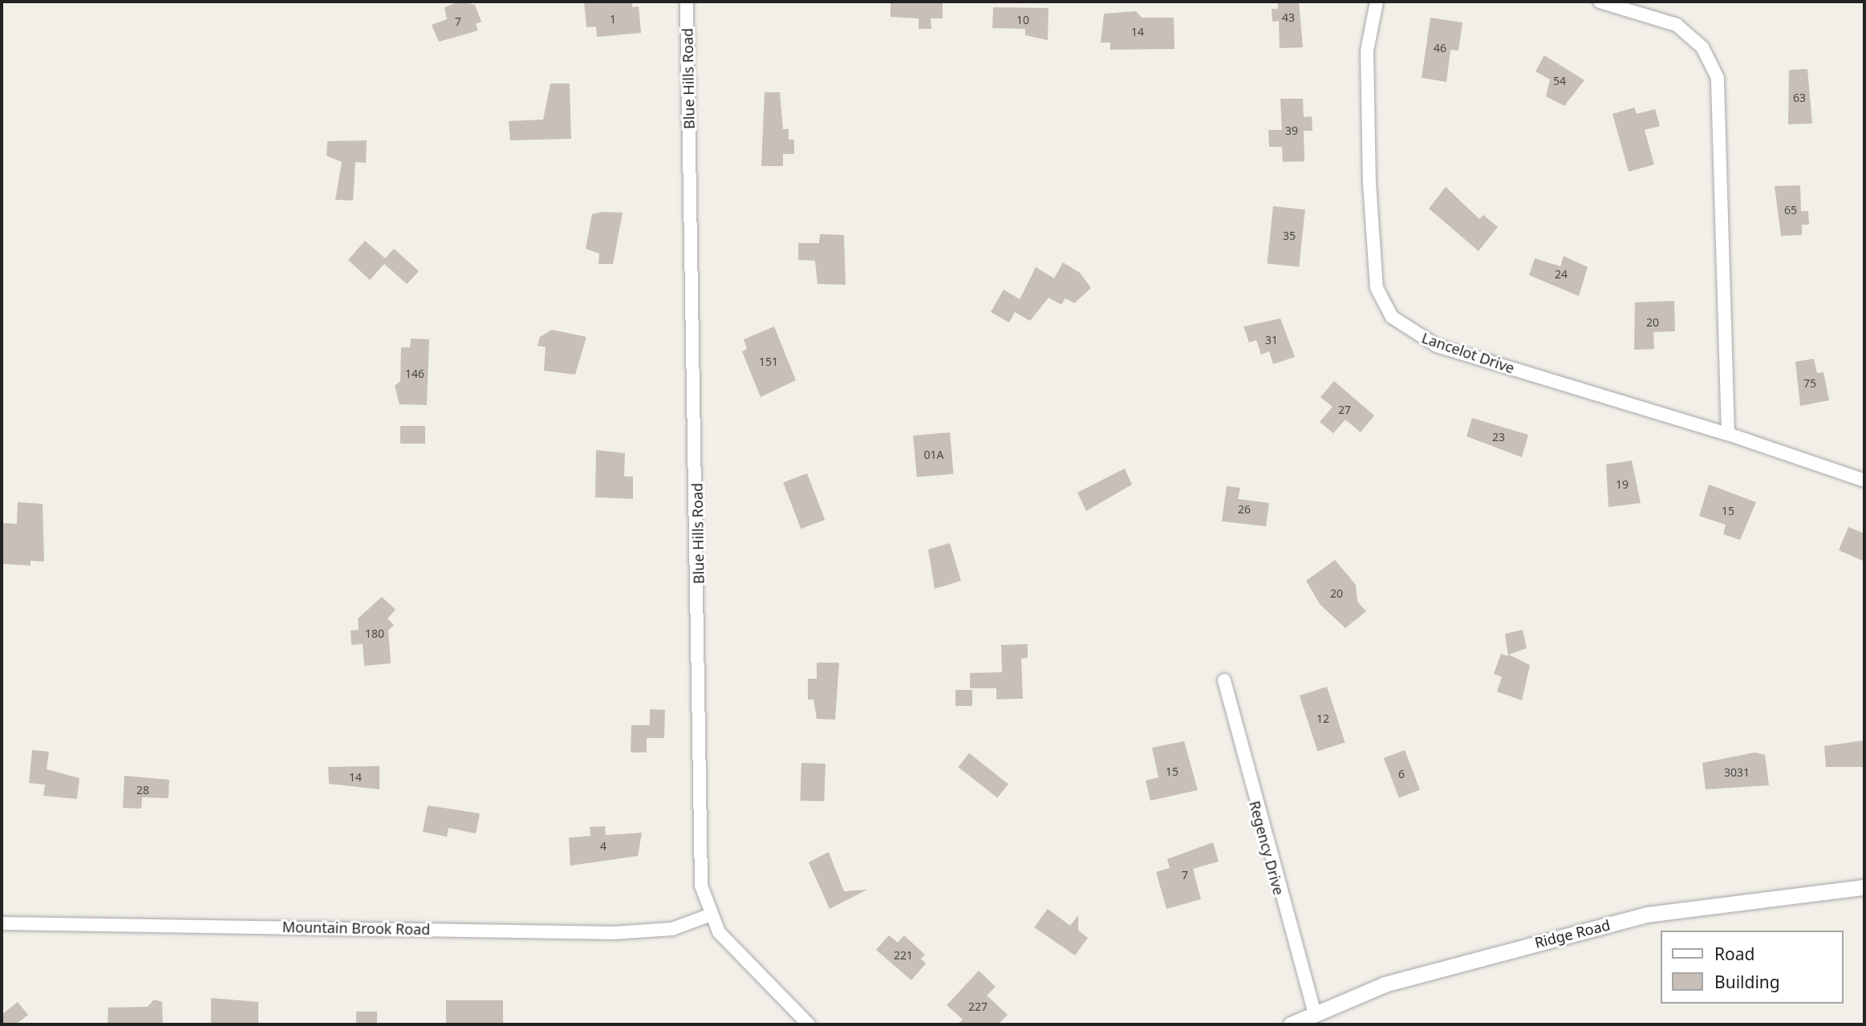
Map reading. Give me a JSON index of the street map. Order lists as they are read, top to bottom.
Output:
{
  "streets": {
    "street": [
      "Blue Hills Road",
      "Lancelot Drive",
      "Regency Drive",
      "Mountain Brook Road",
      "Ridge Road"
    ]
  },
  "crossings": [
    ["Blue Hills Road", "Mountain Brook Road"],
    ["Regency Drive", "Ridge Road"]
  ],
  "house_numbers": [
    "43",
    "1",
    "10",
    "7",
    "14",
    "46",
    "54",
    "63",
    "39",
    "65",
    "35",
    "24",
    "20",
    "31",
    "151",
    "146",
    "75",
    "27",
    "23",
    "01A",
    "19",
    "26",
    "15",
    "20",
    "180",
    "12",
    "15",
    "3031",
    "6",
    "14",
    "28",
    "4",
    "7",
    "221",
    "227"
  ],
  "legend": ["Road", "Building"]
}
